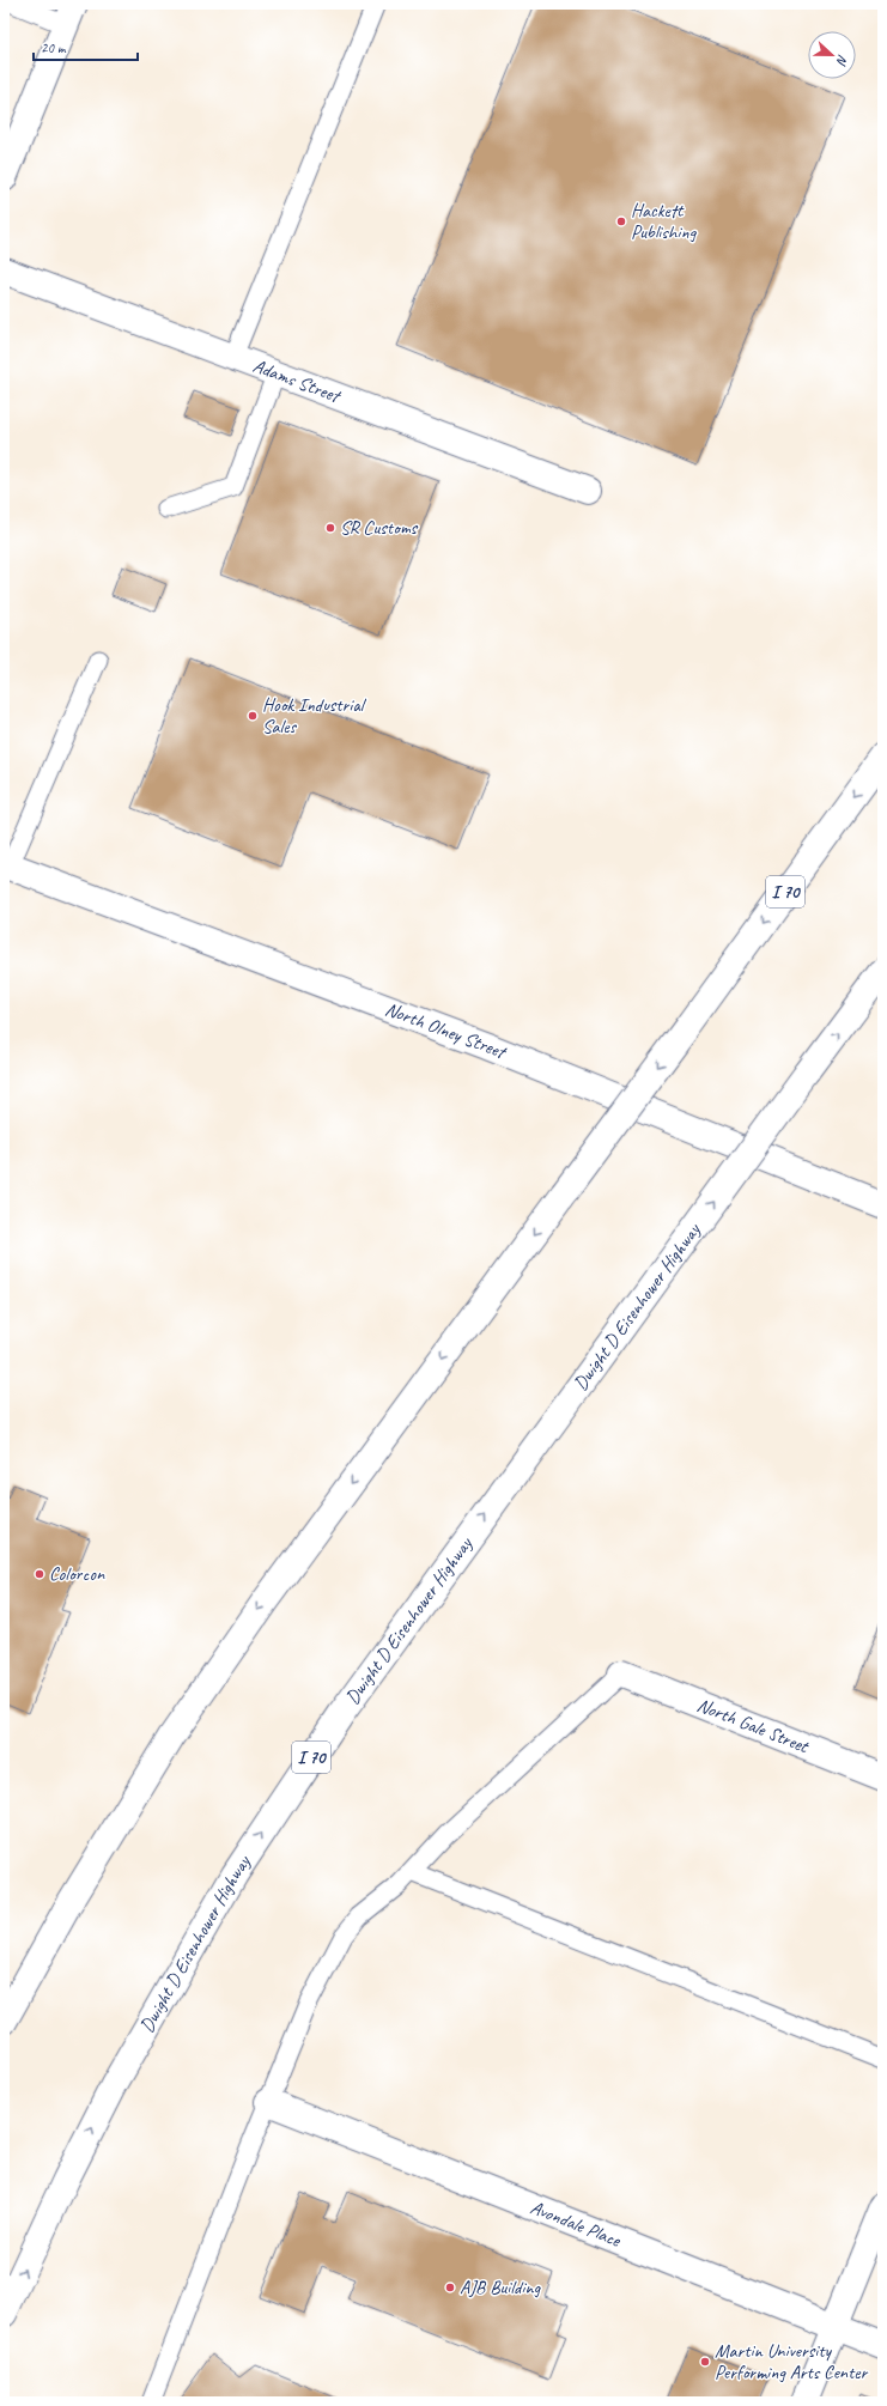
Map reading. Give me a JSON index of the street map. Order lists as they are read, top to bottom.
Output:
{
  "streets": {
    "main road": [
      "Adams Street",
      "I 70",
      "North Olney Street",
      "Dwight D Eisenhower Highway",
      "North Gale Street",
      "Avondale Place"
    ]
  },
  "places": [
    "Hackett Publishing",
    "SR Customs",
    "Hook Industrial Sales",
    "Colorcon",
    "AJB Building",
    "Martin University Performing Arts Center"
  ],
  "scale_bar": "20 m",
  "north": "right"
}
